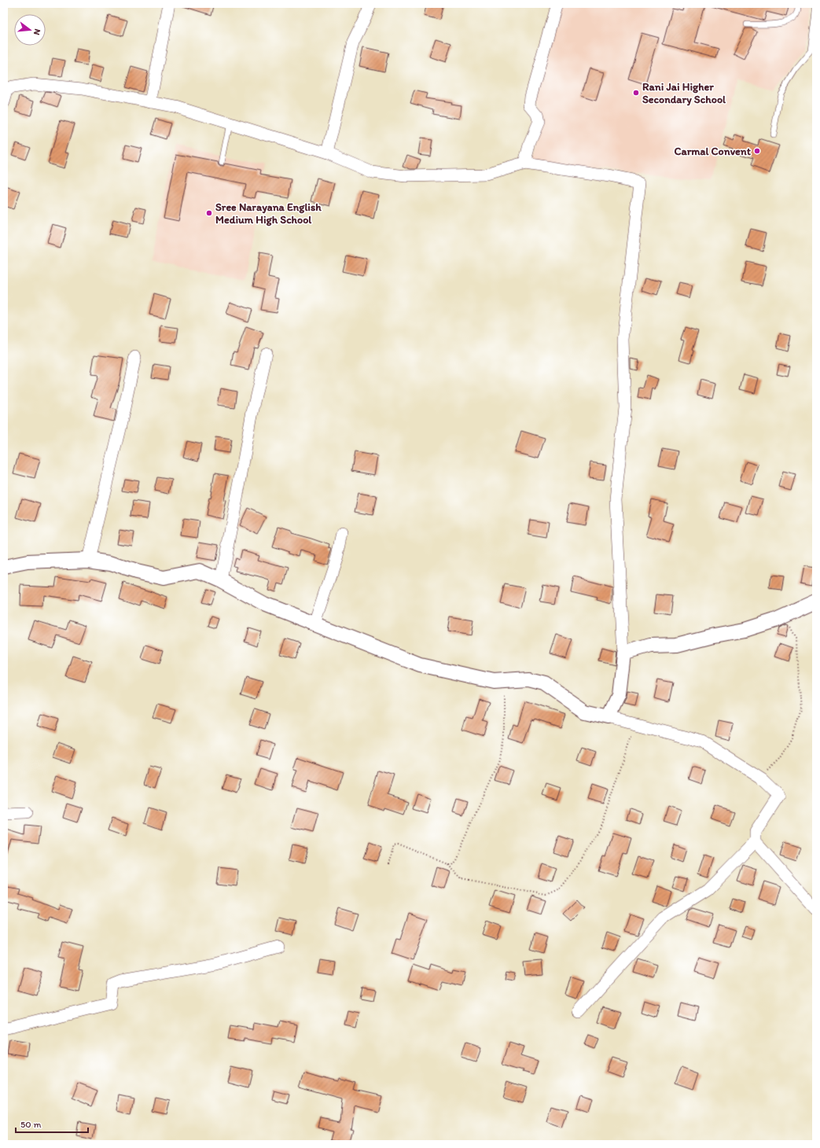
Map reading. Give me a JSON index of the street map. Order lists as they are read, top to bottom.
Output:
{
  "places": ["Rani Jai Higher Secondary School", "Carmal Convent", "Sree Narayana English Medium High School"],
  "scale_bar": "50 m",
  "north": "right"
}
